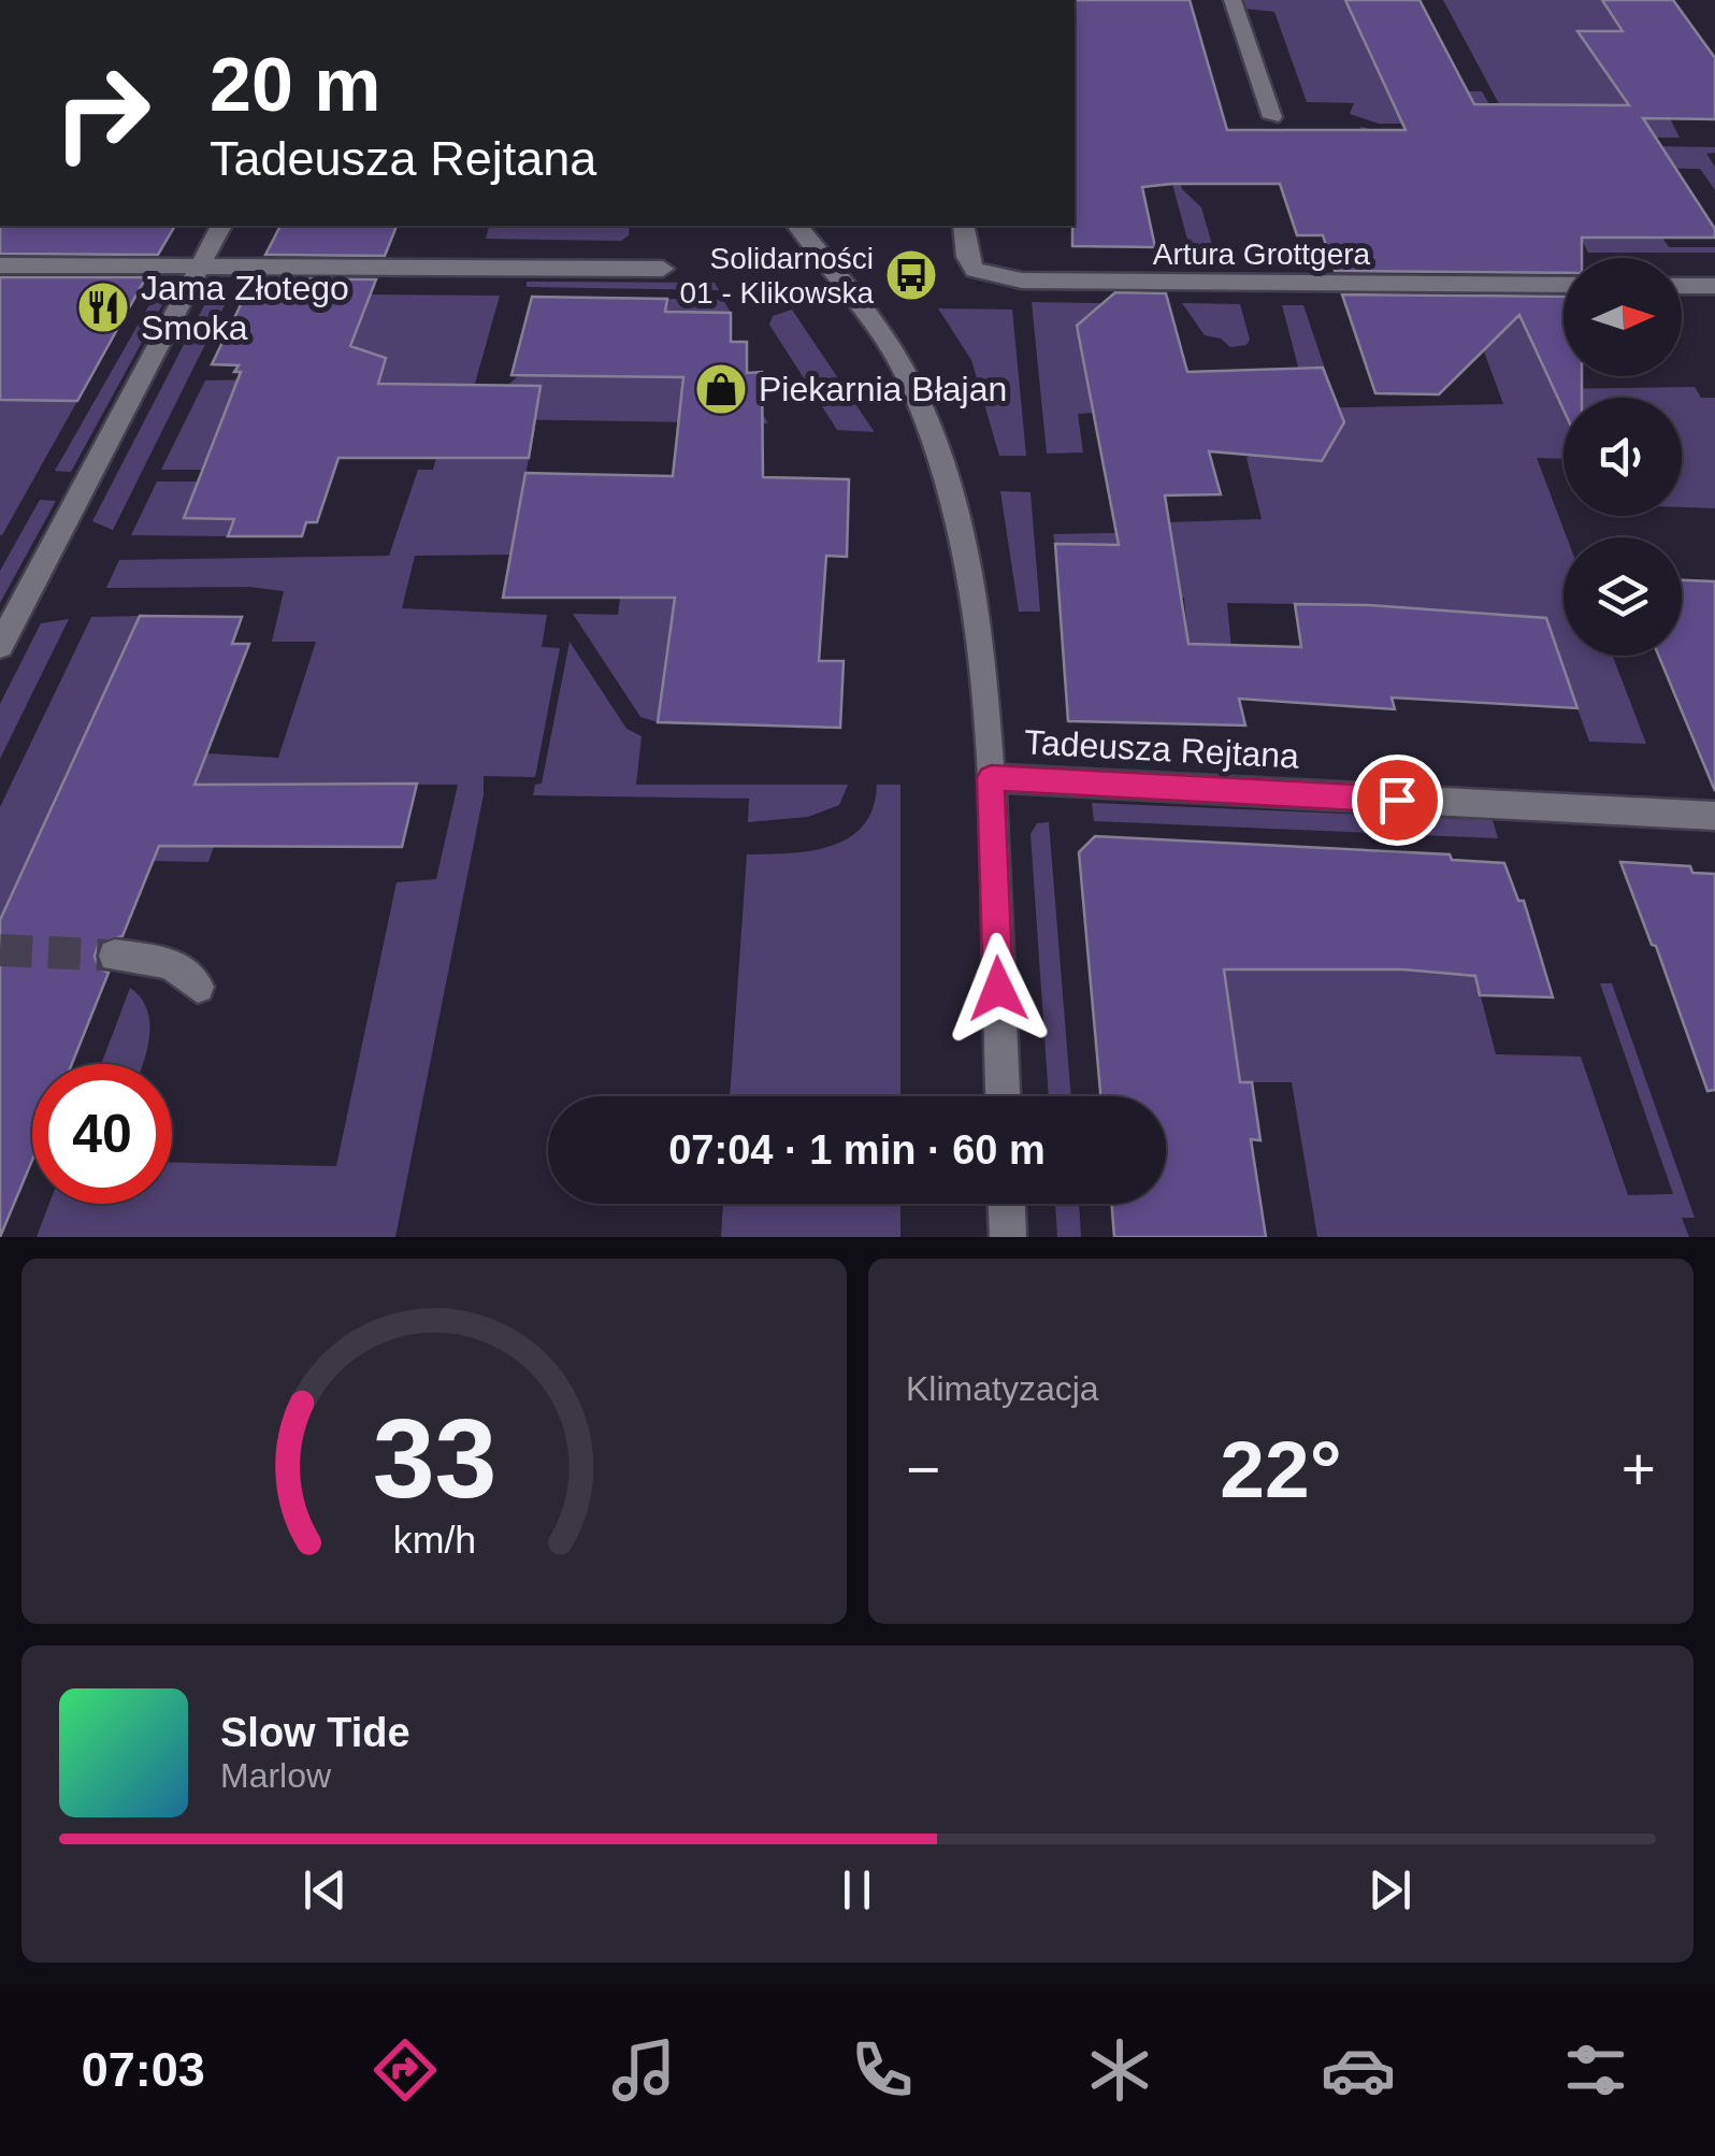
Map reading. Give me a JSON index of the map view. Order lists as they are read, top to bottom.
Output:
{
  "streets": {
    "street": ["Artura Grottgera", "Tadeusza Rejtana"]
  },
  "places": {
    "bus stop": ["Solidarności 01 - Klikowska"],
    "restaurant": ["Jama Złotego Smoka"],
    "shop": ["Piekarnia Błajan"]
  },
  "north": "right",
  "page": {
    "turn": ["20 m", "Tadeusza Rejtana"],
    "limit": "40",
    "trip": "07:04 · 1 min · 60 m",
    "tile": "Klimatyzacja",
    "heat": ["−", "22°", "+"],
    "song": ["Slow Tide", "Marlow"],
    "tabs": "07:03",
    "gauge": ["33", "km/h"]
  }
}
